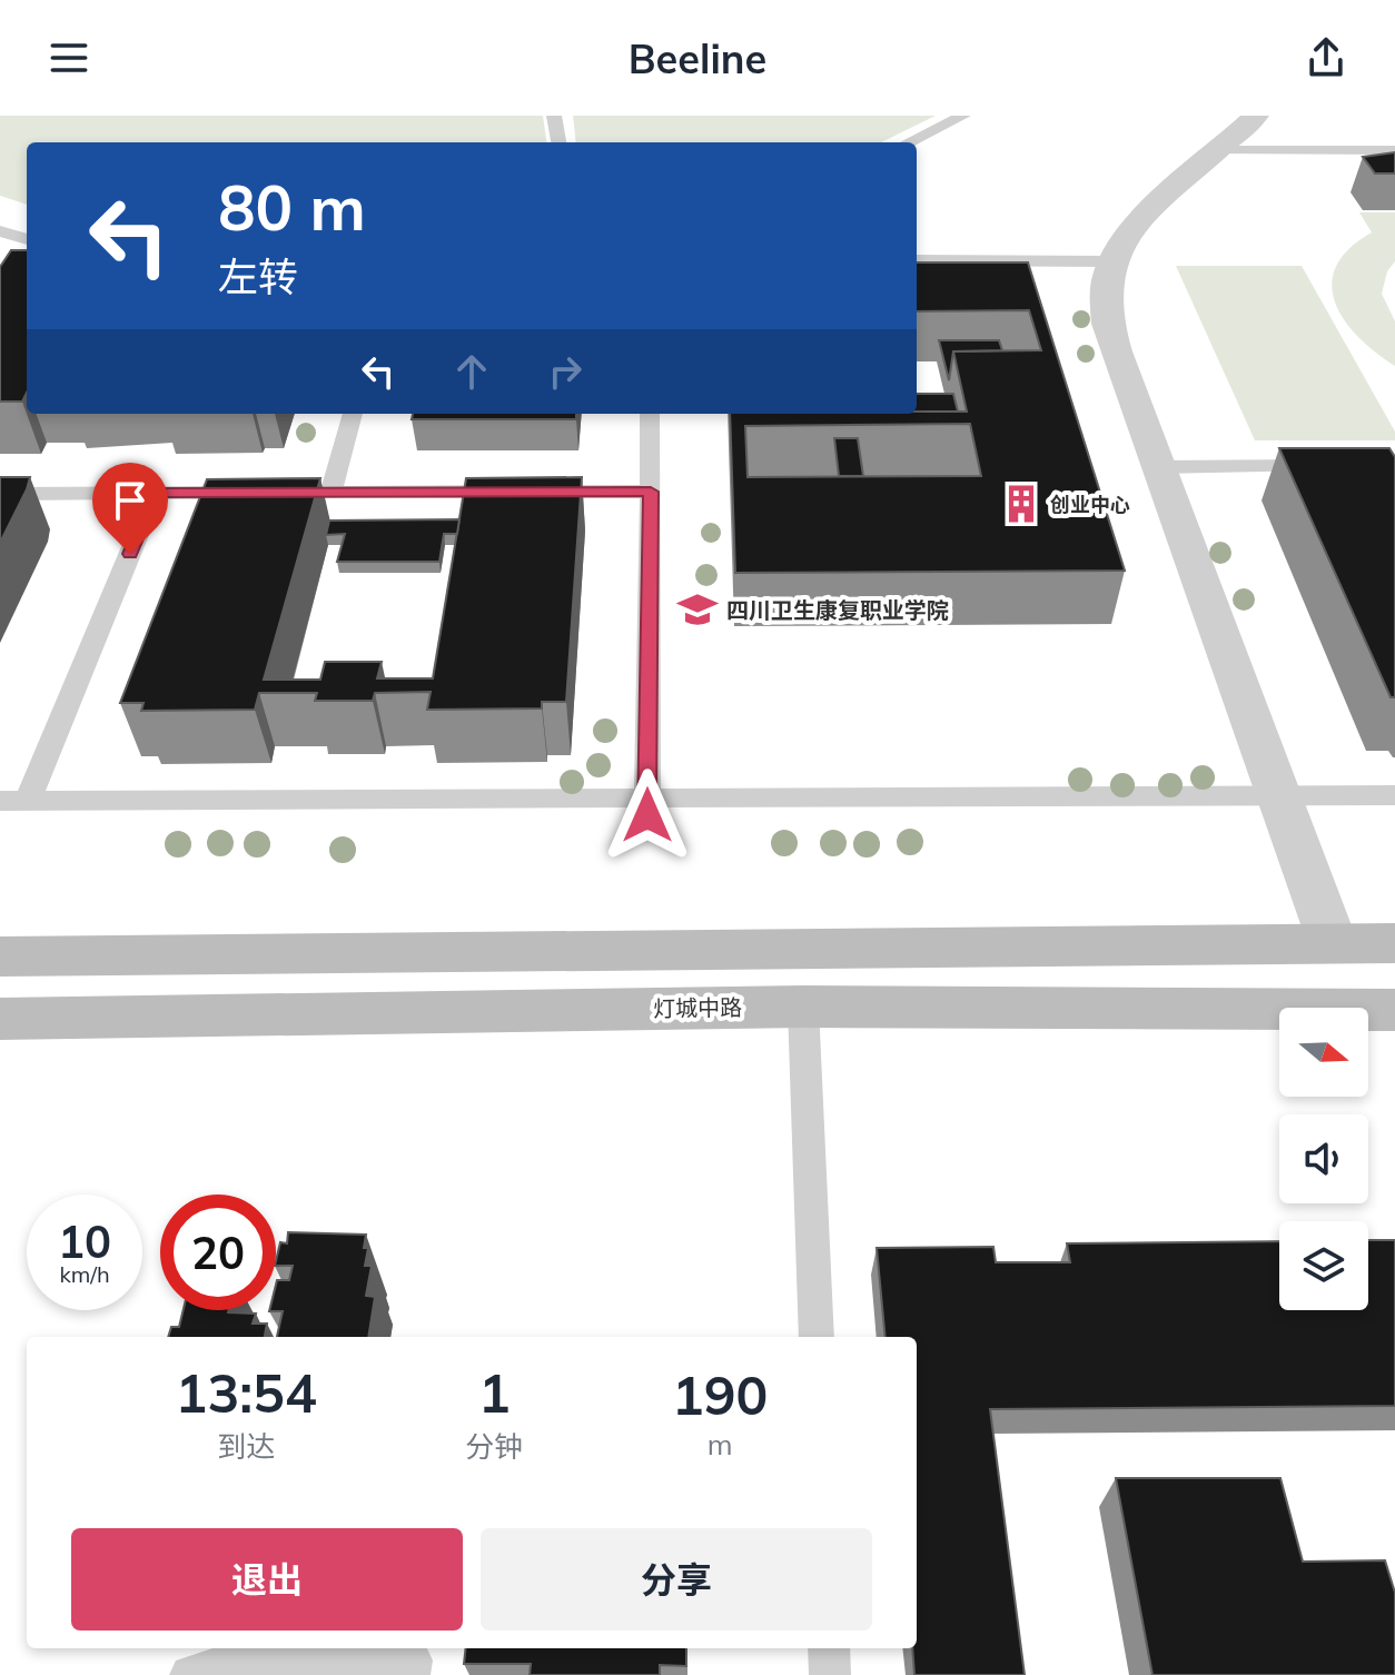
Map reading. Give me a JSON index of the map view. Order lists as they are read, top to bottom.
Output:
{
  "streets": {
    "main road": ["灯城中路"]
  },
  "places": {
    "building": ["创业中心"],
    "school or university": ["四川卫生康复职业学院"]
  },
  "north": "right",
  "page": {
    "header": "Beeline",
    "turn": ["80 m", "左转"],
    "speed": "10 km/h",
    "limit": "20",
    "eta": [
      "13:54",
      "到达",
      "1",
      "分钟",
      "190",
      "m"
    ],
    "buttons": ["退出", "分享"]
  }
}
